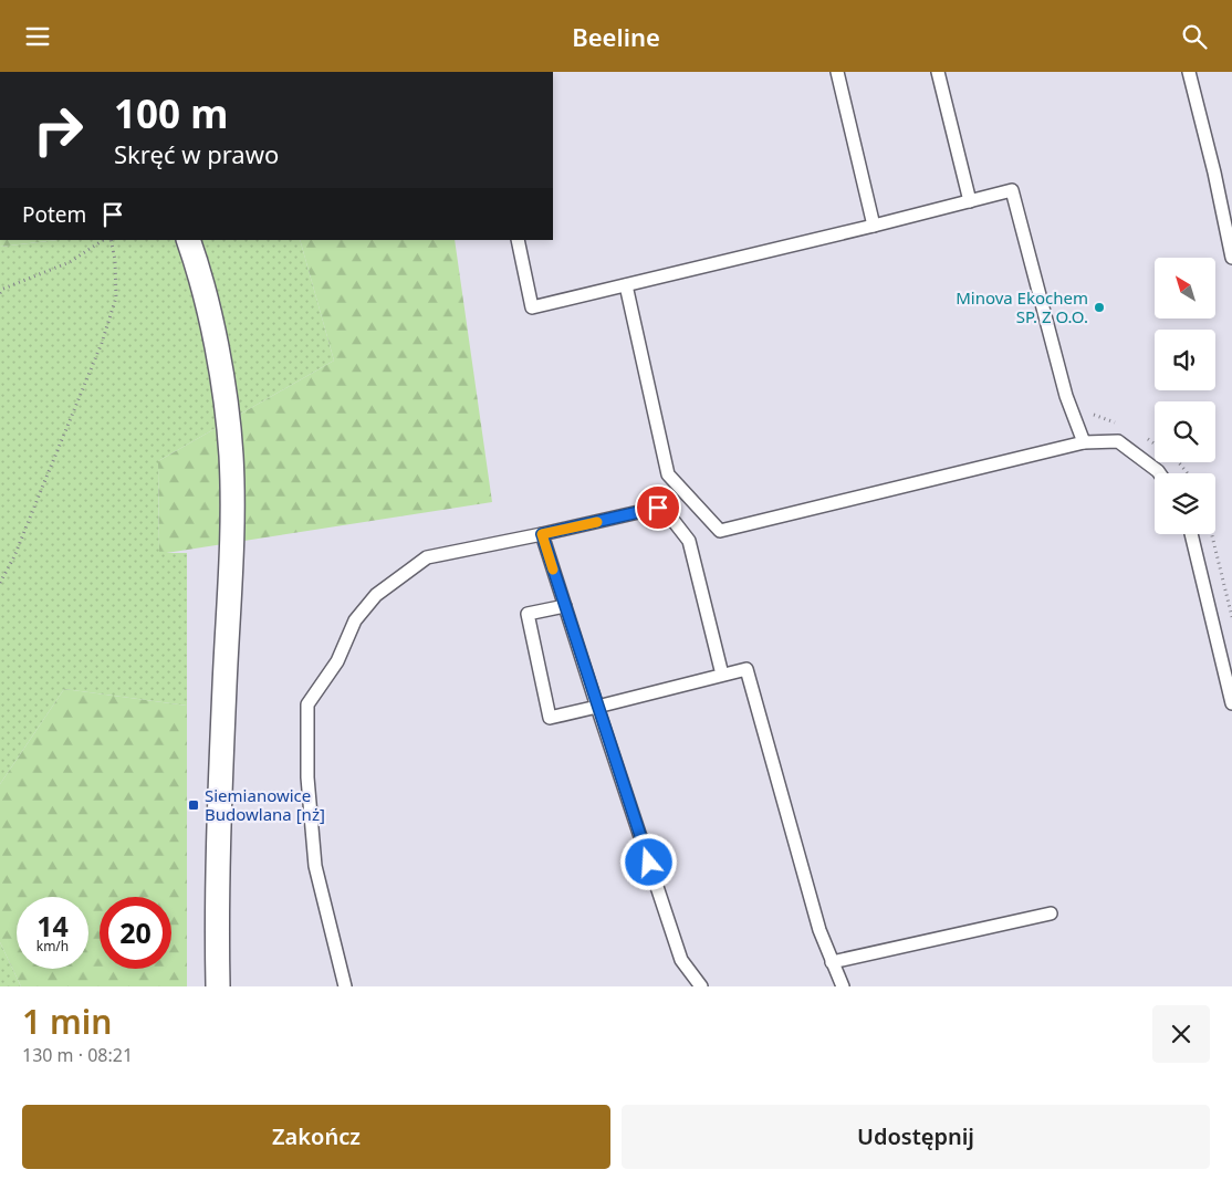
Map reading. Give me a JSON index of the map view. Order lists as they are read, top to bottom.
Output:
{
  "places": {
    "other": ["Minova Ekochem SP. Z O.O."],
    "transit": ["Siemianowice Budowlana [nż]"]
  },
  "north": "top left",
  "page": {
    "header": "Beeline",
    "turn": ["100 m", "Skręć w prawo"],
    "then": "Potem",
    "speed": "14 km/h",
    "limit": "20",
    "heading": ["1 min", "130 m · 08:21"],
    "buttons": ["Zakończ", "Udostępnij"]
  }
}
